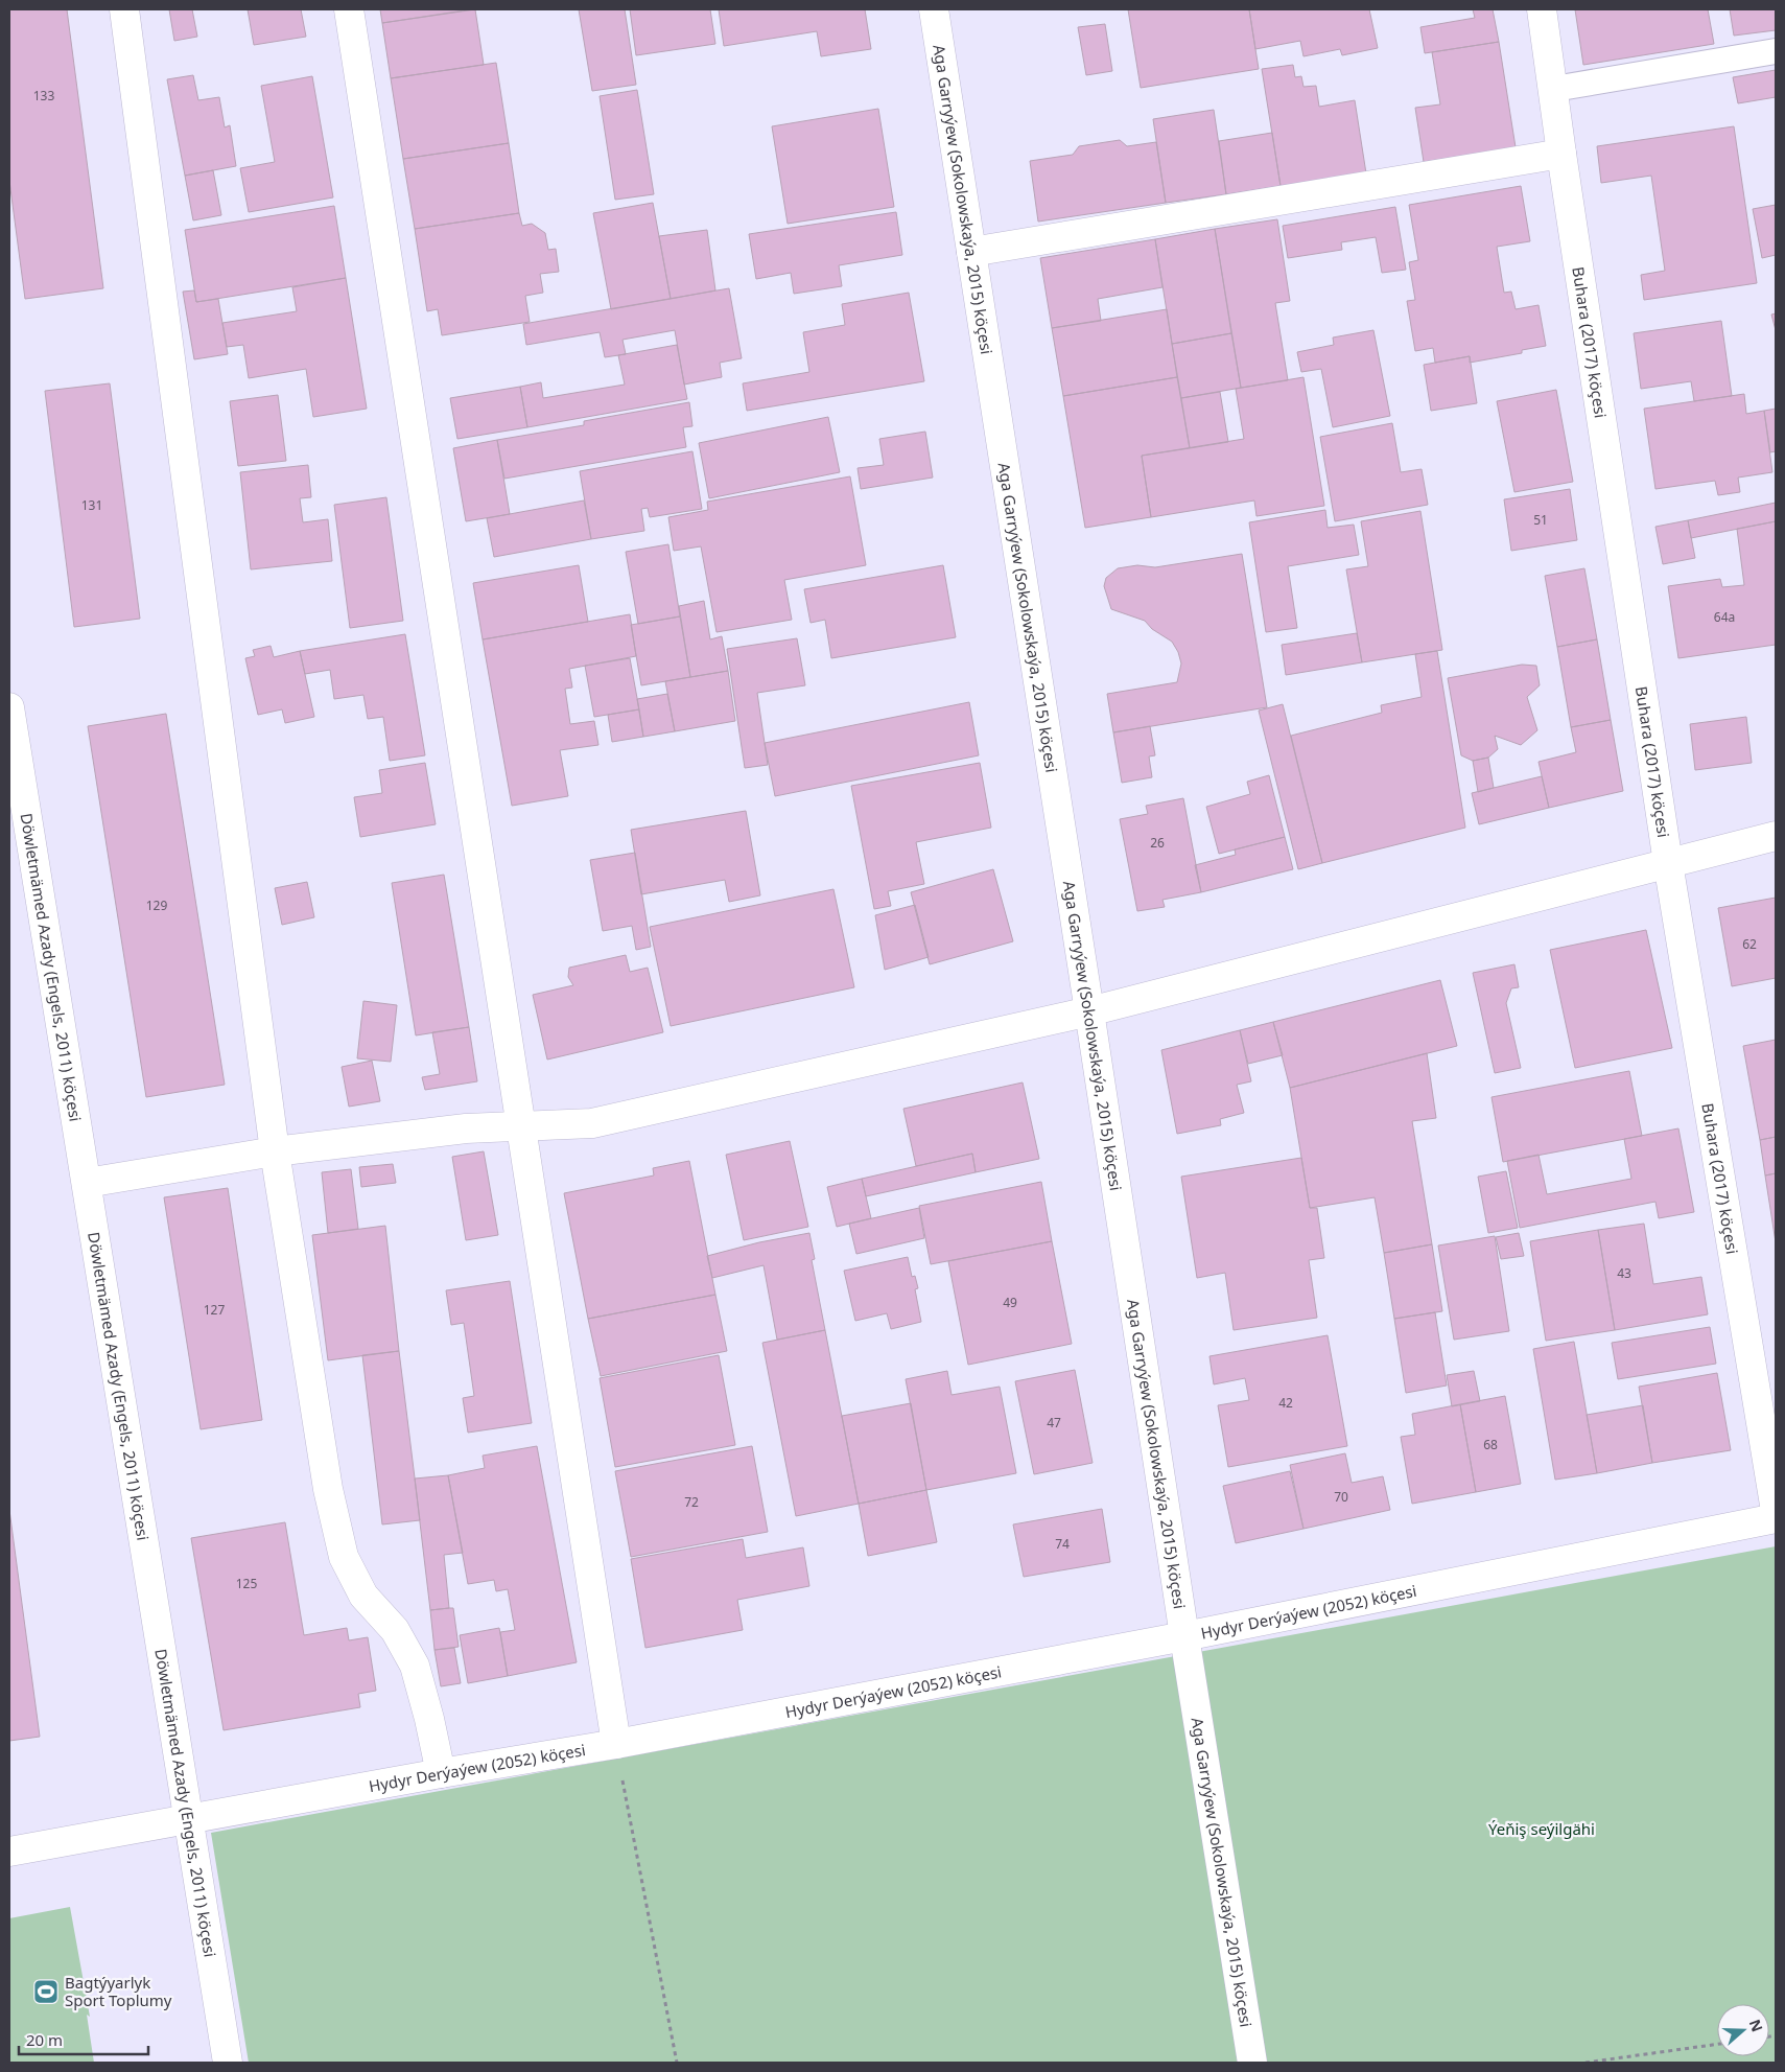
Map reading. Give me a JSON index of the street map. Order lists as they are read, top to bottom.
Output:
{
  "streets": {
    "street": [
      "Aga Garryýew (Sokolowskaýa, 2015) köçesi",
      "Buhara (2017) köçesi",
      "Döwletmämed Azady (Engels, 2011) köçesi",
      "Hydyr Derýaýew (2052) köçesi"
    ]
  },
  "crossings": [
    ["Aga Garryýew (Sokolowskaýa, 2015) köçesi", "Hydyr Derýaýew (2052) köçesi"],
    ["Döwletmämed Azady (Engels, 2011) köçesi", "Hydyr Derýaýew (2052) köçesi"]
  ],
  "parks": ["Ýeňiş seýilgähi"],
  "places": {
    "sports": ["Bagtýyarlyk Sport Toplumy"]
  },
  "house_numbers": [
    "133",
    "131",
    "51",
    "64a",
    "26",
    "129",
    "62",
    "43",
    "49",
    "127",
    "42",
    "47",
    "68",
    "70",
    "72",
    "74",
    "125"
  ],
  "scale_bar": "20 m",
  "north": "right"
}
